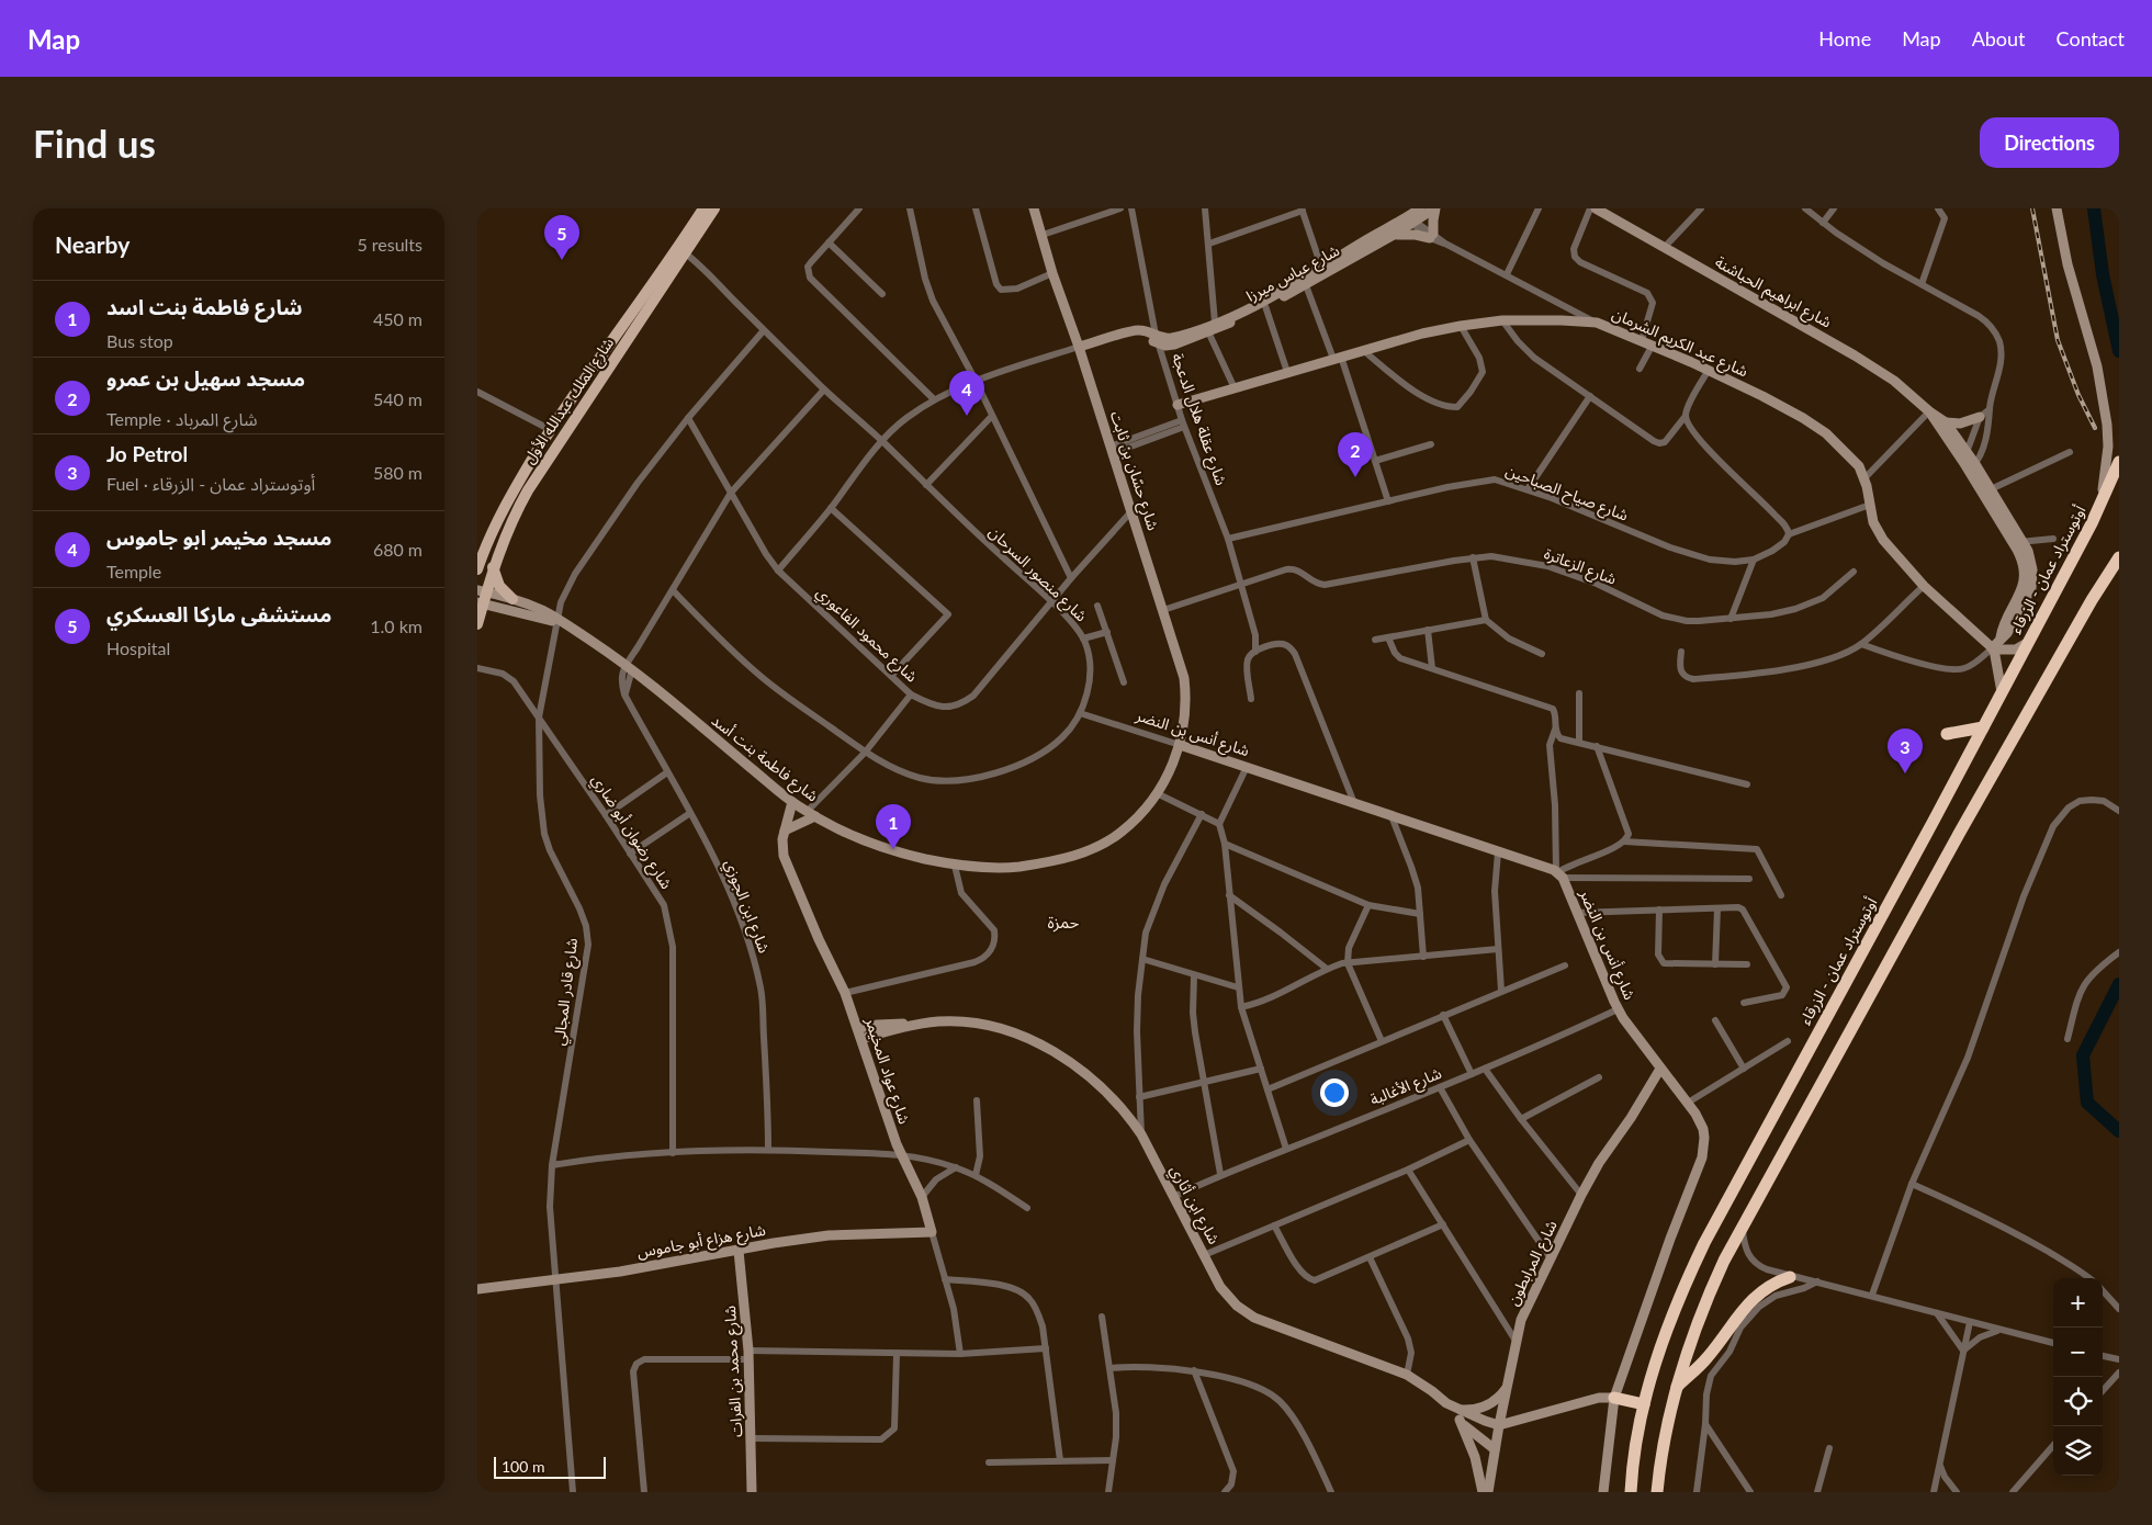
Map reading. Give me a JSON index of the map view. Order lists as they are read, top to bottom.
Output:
{
  "streets": {
    "highway": ["أوتوستراد عمان - الزرقاء"],
    "main road": ["شارع الملك عبدالله الأول"],
    "street": [
      "شارع عباس ميرزا",
      "شارع ابراهيم الحباشنة",
      "شارع عبد الكريم الشرمان",
      "شارع عقلة هلال الدعجة",
      "شارع حسّان بن ثابت",
      "شارع صياح الصباحين",
      "شارع الزعاترة",
      "شارع منصور السرحان",
      "شارع محمود الفاعوري",
      "شارع أنس بن النضر",
      "شارع فاطمة بنت أسد",
      "شارع رضوان أبو ضاري",
      "شارع ابن الجوزي",
      "شارع قادر المجالي",
      "شارع عواد المخيمر",
      "شارع الأغالبة",
      "شارع ابن أثاري",
      "شارع هزاع أبو جاموس",
      "شارع المرابطون",
      "شارع محمد بن الفرات"
    ]
  },
  "crossings": [
    ["شارع عباس ميرزا", "شارع عقلة هلال الدعجة"],
    ["شارع ابراهيم الحباشنة", "شارع عبد الكريم الشرمان"],
    ["شارع عبد الكريم الشرمان", "شارع عقلة هلال الدعجة"],
    ["شارع الملك عبدالله الأول", "شارع منصور السرحان"],
    ["شارع الملك عبدالله الأول", "شارع فاطمة بنت أسد"],
    ["شارع عقلة هلال الدعجة", "شارع صياح الصباحين"],
    ["شارع عقلة هلال الدعجة", "شارع الزعاترة"],
    ["شارع حسّان بن ثابت", "شارع الزعاترة"],
    ["شارع حسّان بن ثابت", "شارع محمود الفاعوري"],
    ["شارع حسّان بن ثابت", "شارع أنس بن النضر"],
    ["شارع حسّان بن ثابت", "شارع فاطمة بنت أسد"],
    ["شارع منصور السرحان", "شارع محمود الفاعوري"],
    ["شارع منصور السرحان", "شارع أنس بن النضر"],
    ["شارع منصور السرحان", "شارع ابن الجوزي"],
    ["شارع منصور السرحان", "شارع قادر المجالي"],
    ["شارع محمود الفاعوري", "شارع ابن الجوزي"],
    ["شارع محمود الفاعوري", "شارع قادر المجالي"],
    ["شارع أنس بن النضر", "شارع فاطمة بنت أسد"],
    ["شارع أنس بن النضر", "شارع الأغالبة"],
    ["شارع أنس بن النضر", "شارع المرابطون"],
    ["شارع فاطمة بنت أسد", "شارع ابن الجوزي"],
    ["شارع فاطمة بنت أسد", "شارع قادر المجالي"],
    ["شارع فاطمة بنت أسد", "شارع عواد المخيمر"],
    ["شارع رضوان أبو ضاري", "شارع قادر المجالي"],
    ["شارع قادر المجالي", "شارع هزاع أبو جاموس"],
    ["شارع عواد المخيمر", "شارع ابن أثاري"],
    ["شارع عواد المخيمر", "شارع هزاع أبو جاموس"],
    ["شارع الأغالبة", "شارع ابن أثاري"],
    ["شارع ابن أثاري", "شارع المرابطون"],
    ["شارع هزاع أبو جاموس", "شارع محمد بن الفرات"]
  ],
  "districts": ["حمزة"],
  "scale_bar": "100 m",
  "page": {
    "header": "Map",
    "nav": [
      "Home",
      "Map",
      "About",
      "Contact"
    ],
    "buttons": "Directions",
    "title": "Find us",
    "heading": ["Nearby", "5 results"],
    "pins": [
      "5",
      "4",
      "2",
      "3",
      "1"
    ],
    "list": [
      {
        "mark": "1",
        "name": "شارع فاطمة بنت اسد",
        "note": "Bus stop",
        "value": "450 m"
      },
      {
        "mark": "2",
        "name": "مسجد سهيل بن عمرو",
        "note": "Temple · شارع المرباد",
        "value": "540 m"
      },
      {
        "mark": "3",
        "name": "Jo Petrol",
        "note": "Fuel · أوتوستراد عمان - الزرقاء",
        "value": "580 m"
      },
      {
        "mark": "4",
        "name": "مسجد مخيمر ابو جاموس",
        "note": "Temple",
        "value": "680 m"
      },
      {
        "mark": "5",
        "name": "مستشفى ماركا العسكري",
        "note": "Hospital",
        "value": "1.0 km"
      }
    ],
    "map_buttons": ["+", "−"],
    "scale": "100 m"
  }
}
